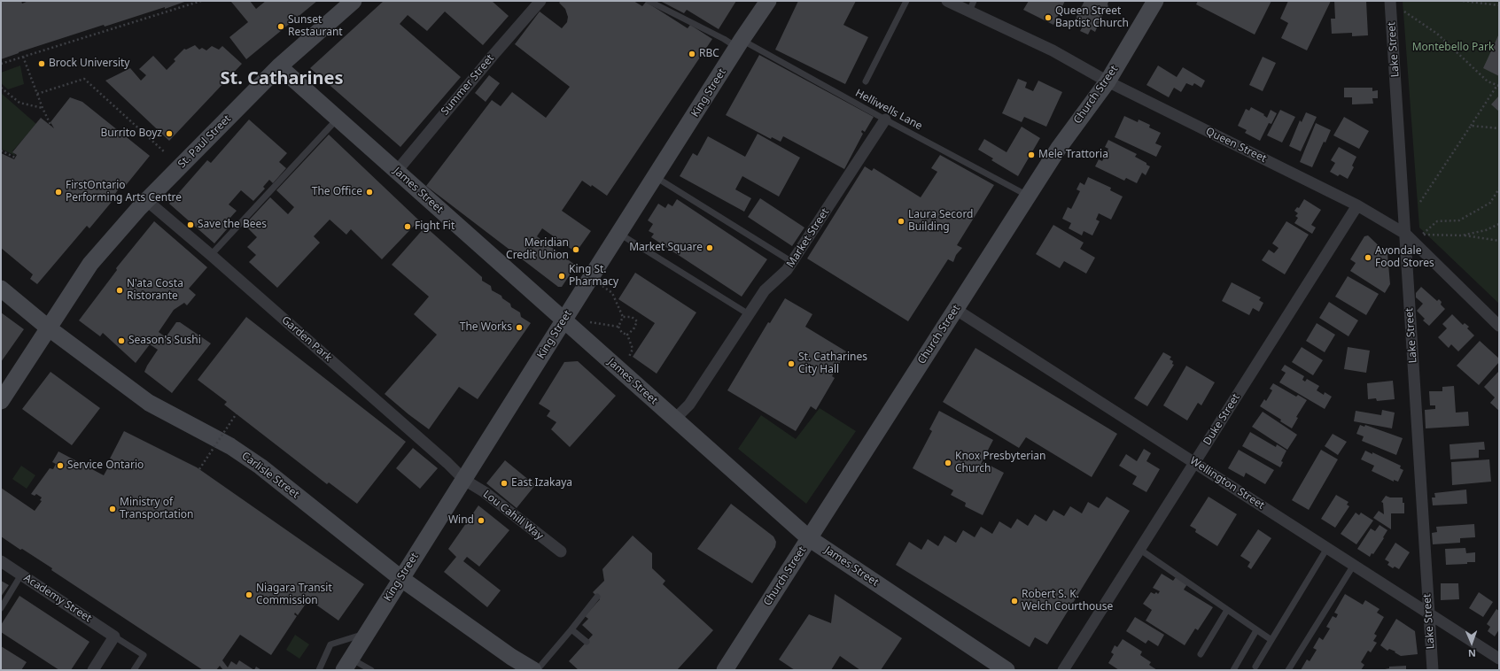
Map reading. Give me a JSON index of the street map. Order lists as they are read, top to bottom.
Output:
{
  "streets": {
    "street": [
      "Lake Street",
      "Summer Street",
      "King Street",
      "Church Street",
      "St. Paul Street",
      "Queen Street",
      "James Street",
      "Market Street",
      "Garden Park",
      "Duke Street",
      "Carlisle Street",
      "Wellington Street",
      "Lou Cahill Way",
      "Academy Street"
    ],
    "lane": ["Helliwells Lane"]
  },
  "crossings": [
    ["Lake Street", "Queen Street"],
    ["Lake Street", "Wellington Street"],
    ["Summer Street", "James Street"],
    ["King Street", "Helliwells Lane"],
    ["King Street", "James Street"],
    ["King Street", "Garden Park"],
    ["King Street", "Carlisle Street"],
    ["King Street", "Lou Cahill Way"],
    ["Church Street", "Helliwells Lane"],
    ["Church Street", "Queen Street"],
    ["Church Street", "James Street"],
    ["Church Street", "Wellington Street"],
    ["Helliwells Lane", "Market Street"],
    ["St. Paul Street", "James Street"],
    ["St. Paul Street", "Garden Park"],
    ["St. Paul Street", "Carlisle Street"],
    ["Queen Street", "Duke Street"],
    ["James Street", "Market Street"],
    ["Garden Park", "Lou Cahill Way"],
    ["Duke Street", "Wellington Street"]
  ],
  "districts": ["St. Catharines"],
  "parks": ["Montebello Park"],
  "places": [
    "Queen Street Baptist Church",
    "Sunset Restaurant",
    "RBC",
    "Brock University",
    "Burrito Boyz",
    "Mele Trattoria",
    "FirstOntario Performing Arts Centre",
    "The Office",
    "Laura Secord Building",
    "Save the Bees",
    "Fight Fit",
    "Market Square",
    "Meridian Credit Union",
    "Avondale Food Stores",
    "King St. Pharmacy",
    "N'ata Costa Ristorante",
    "The Works",
    "Season's Sushi",
    "St. Catharines City Hall",
    "Knox Presbyterian Church",
    "Service Ontario",
    "East Izakaya",
    "Ministry of Transportation",
    "Wind",
    "Niagara Transit Commission",
    "Robert S. K. Welch Courthouse"
  ],
  "north": "bottom"
}
